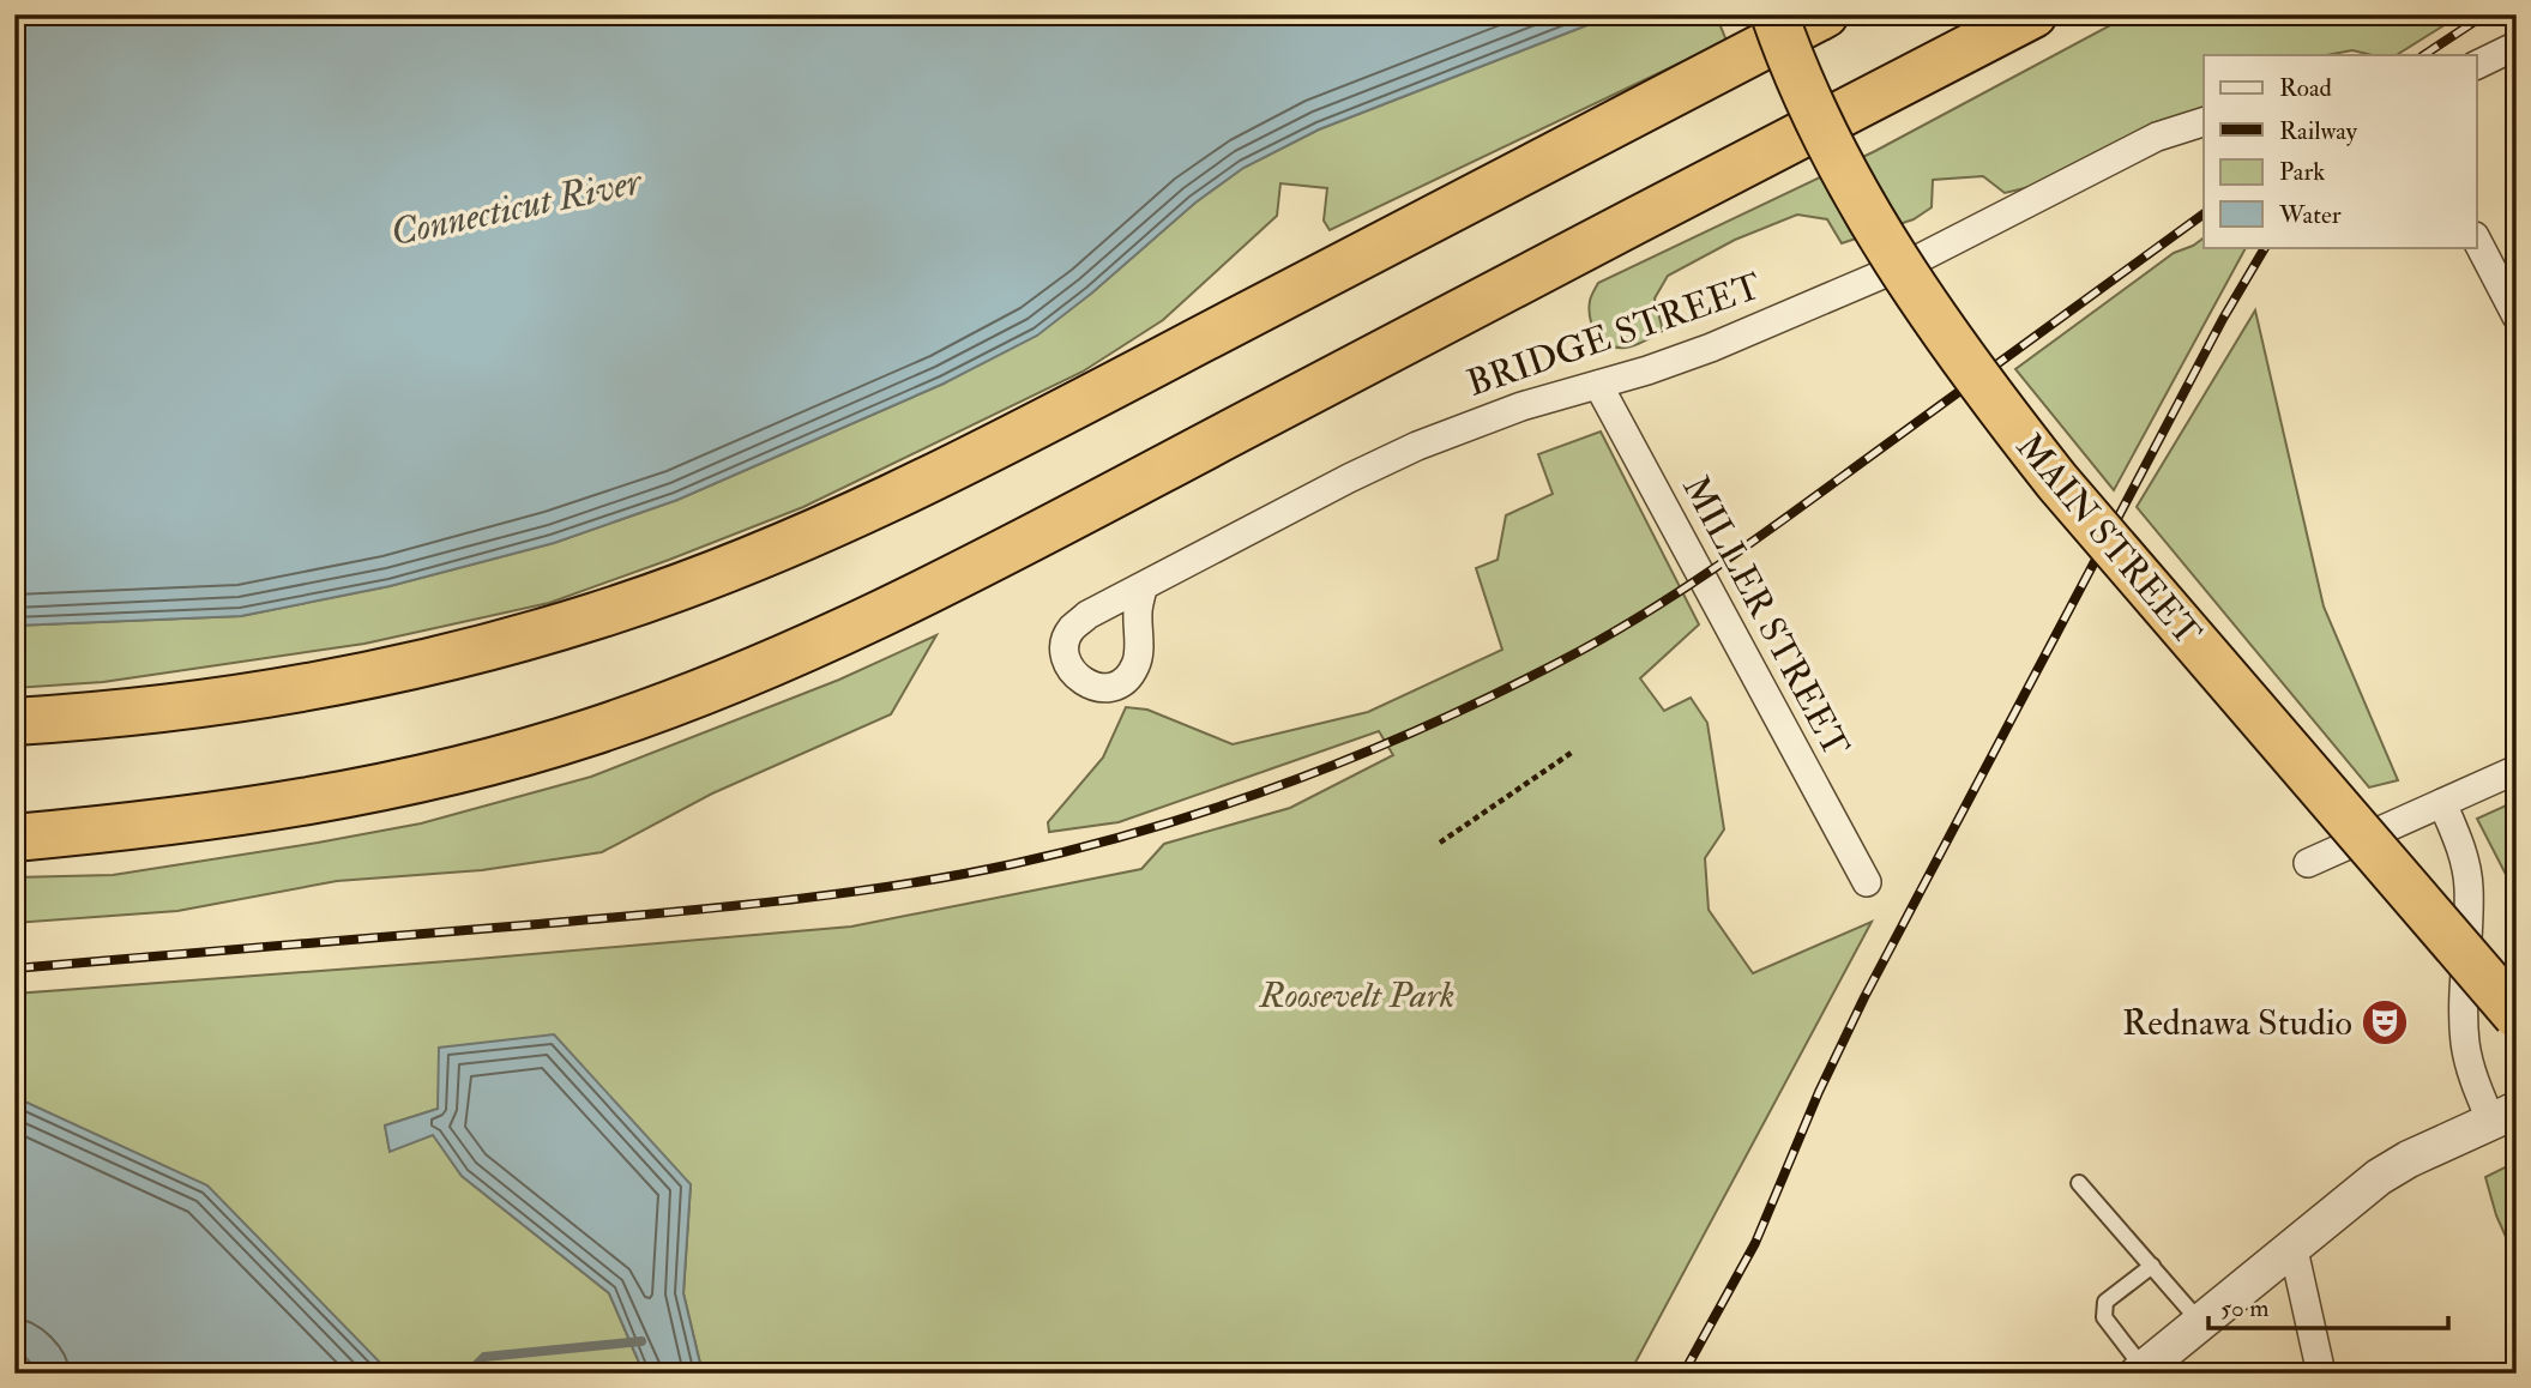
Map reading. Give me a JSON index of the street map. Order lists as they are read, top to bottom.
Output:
{
  "streets": {
    "highway": ["MAIN STREET"],
    "street": ["BRIDGE STREET", "MILLER STREET"]
  },
  "crossings": [
    ["BRIDGE STREET", "MILLER STREET"]
  ],
  "water": ["Connecticut River"],
  "parks": ["Roosevelt Park"],
  "places": {
    "theatre": ["Rednawa Studio"]
  },
  "legend": [
    "Road",
    "Railway",
    "Park",
    "Water"
  ],
  "scale_bar": "50 m"
}
